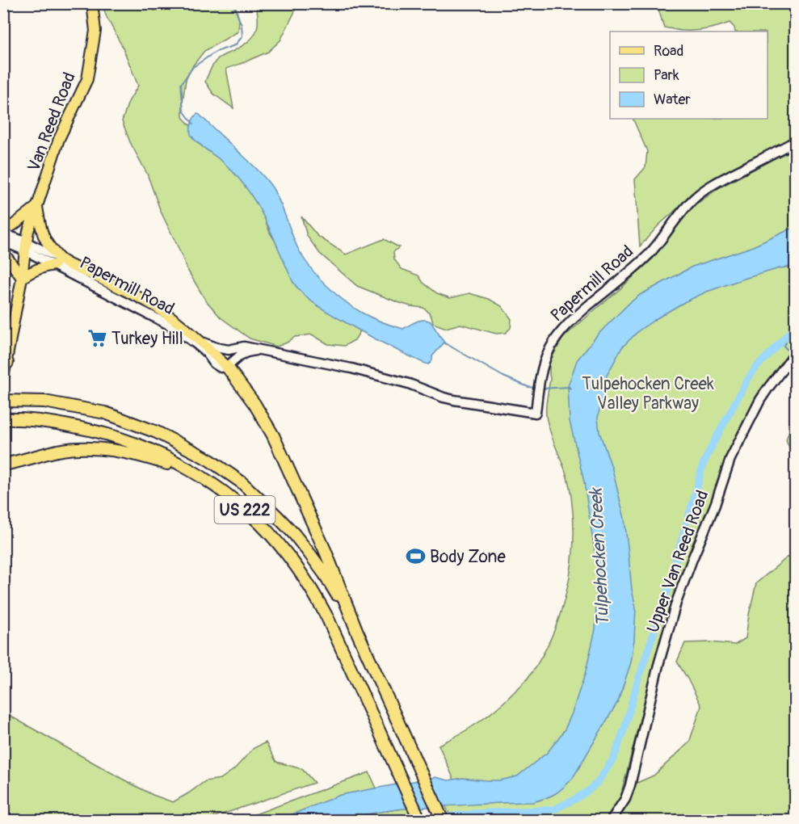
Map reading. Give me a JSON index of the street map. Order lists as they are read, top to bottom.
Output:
{
  "streets": {
    "highway": ["US 222"],
    "main road": ["Van Reed Road", "Papermill Road", "Upper Van Reed Road"]
  },
  "crossings": [
    ["Van Reed Road", "Papermill Road"]
  ],
  "water": ["Tulpehocken Creek"],
  "parks": ["Tulpehocken Creek Valley Parkway"],
  "places": {
    "supermarket": ["Turkey Hill"],
    "sports": ["Body Zone"]
  },
  "legend": ["Road", "Park", "Water"]
}
